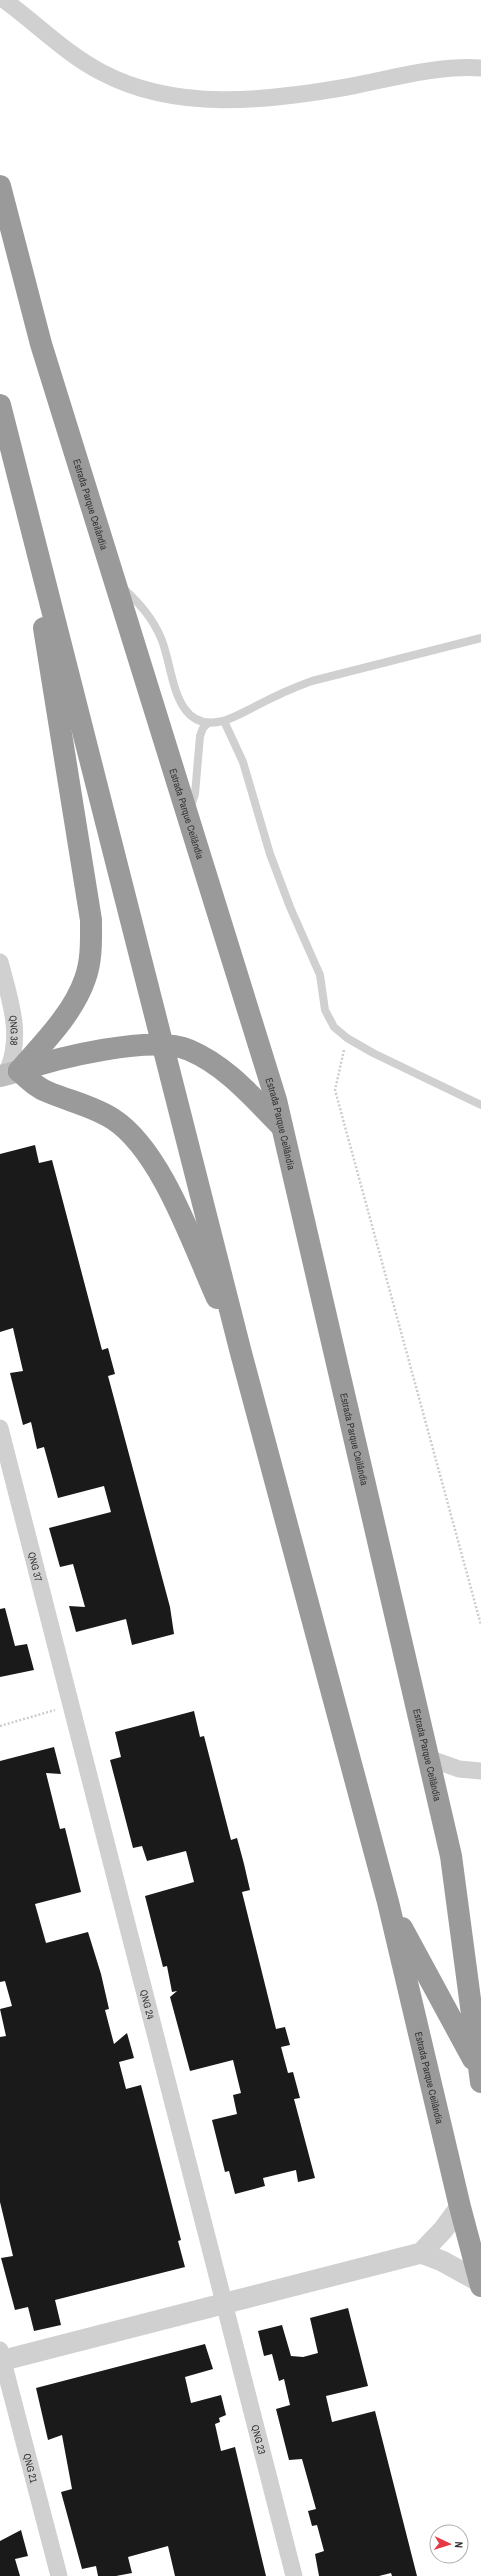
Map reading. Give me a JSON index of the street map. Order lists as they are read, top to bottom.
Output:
{
  "streets": {
    "highway": ["Estrada Parque Ceilândia"],
    "street": [
      "QNG 38",
      "QNG 37",
      "QNG 24",
      "QNG 23",
      "QNG 21"
    ]
  },
  "crossings": [
    ["QNG 37", "QNG 24"],
    ["QNG 24", "QNG 23"]
  ],
  "north": "right"
}
